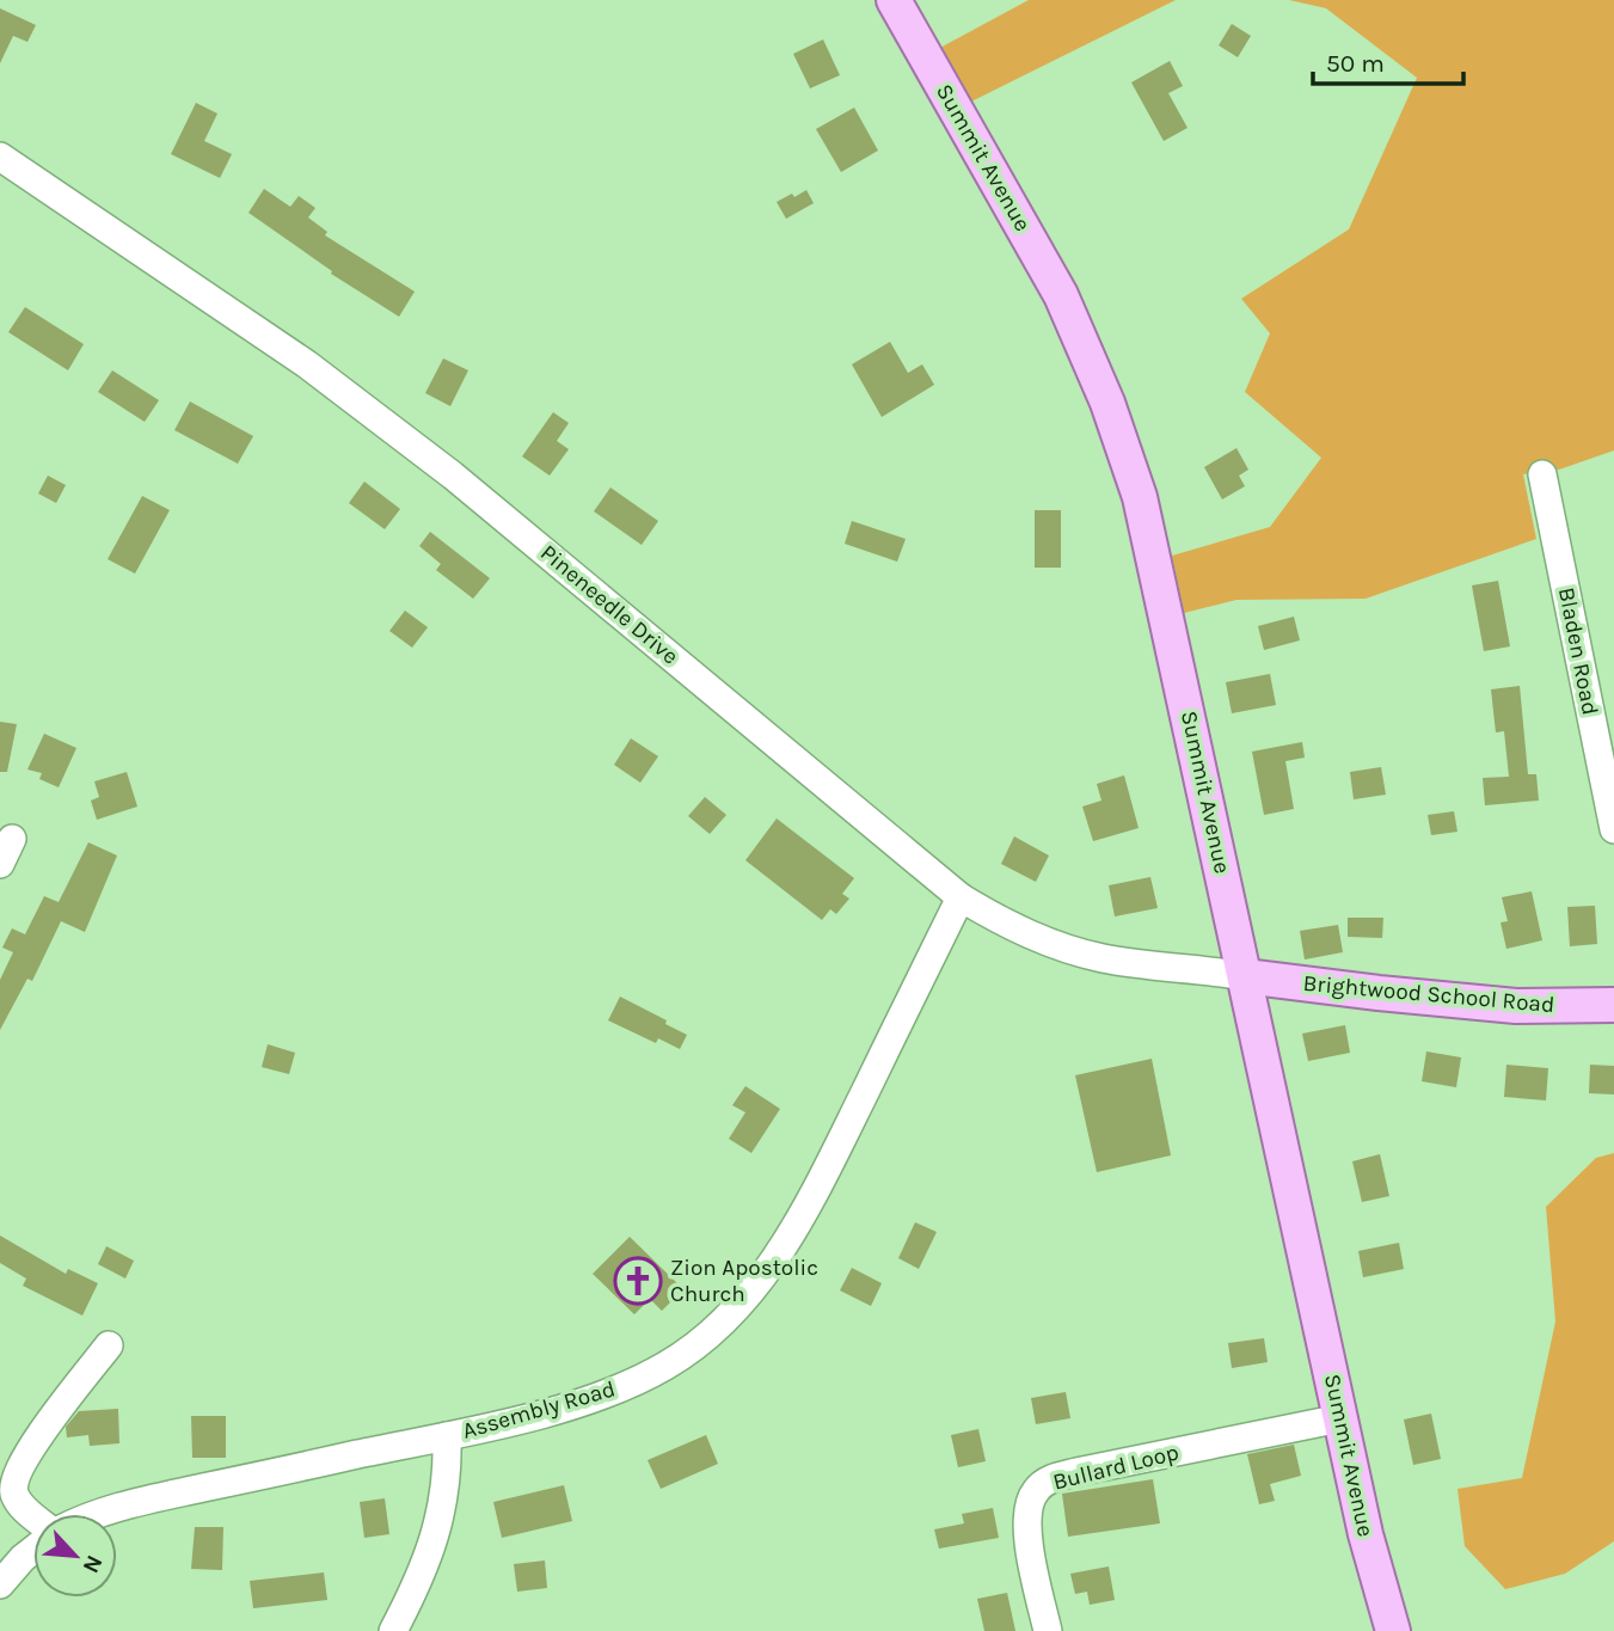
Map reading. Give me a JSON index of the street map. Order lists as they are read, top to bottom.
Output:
{
  "streets": {
    "main road": ["Summit Avenue", "Brightwood School Road"],
    "street": [
      "Pineneedle Drive",
      "Bladen Road",
      "Assembly Road",
      "Bullard Loop"
    ]
  },
  "crossings": [
    ["Summit Avenue", "Pineneedle Drive"],
    ["Summit Avenue", "Brightwood School Road"],
    ["Summit Avenue", "Bullard Loop"],
    ["Pineneedle Drive", "Brightwood School Road"],
    ["Pineneedle Drive", "Assembly Road"]
  ],
  "places": {
    "church": ["Zion Apostolic Church"]
  },
  "scale_bar": "50 m",
  "north": "bottom right"
}
